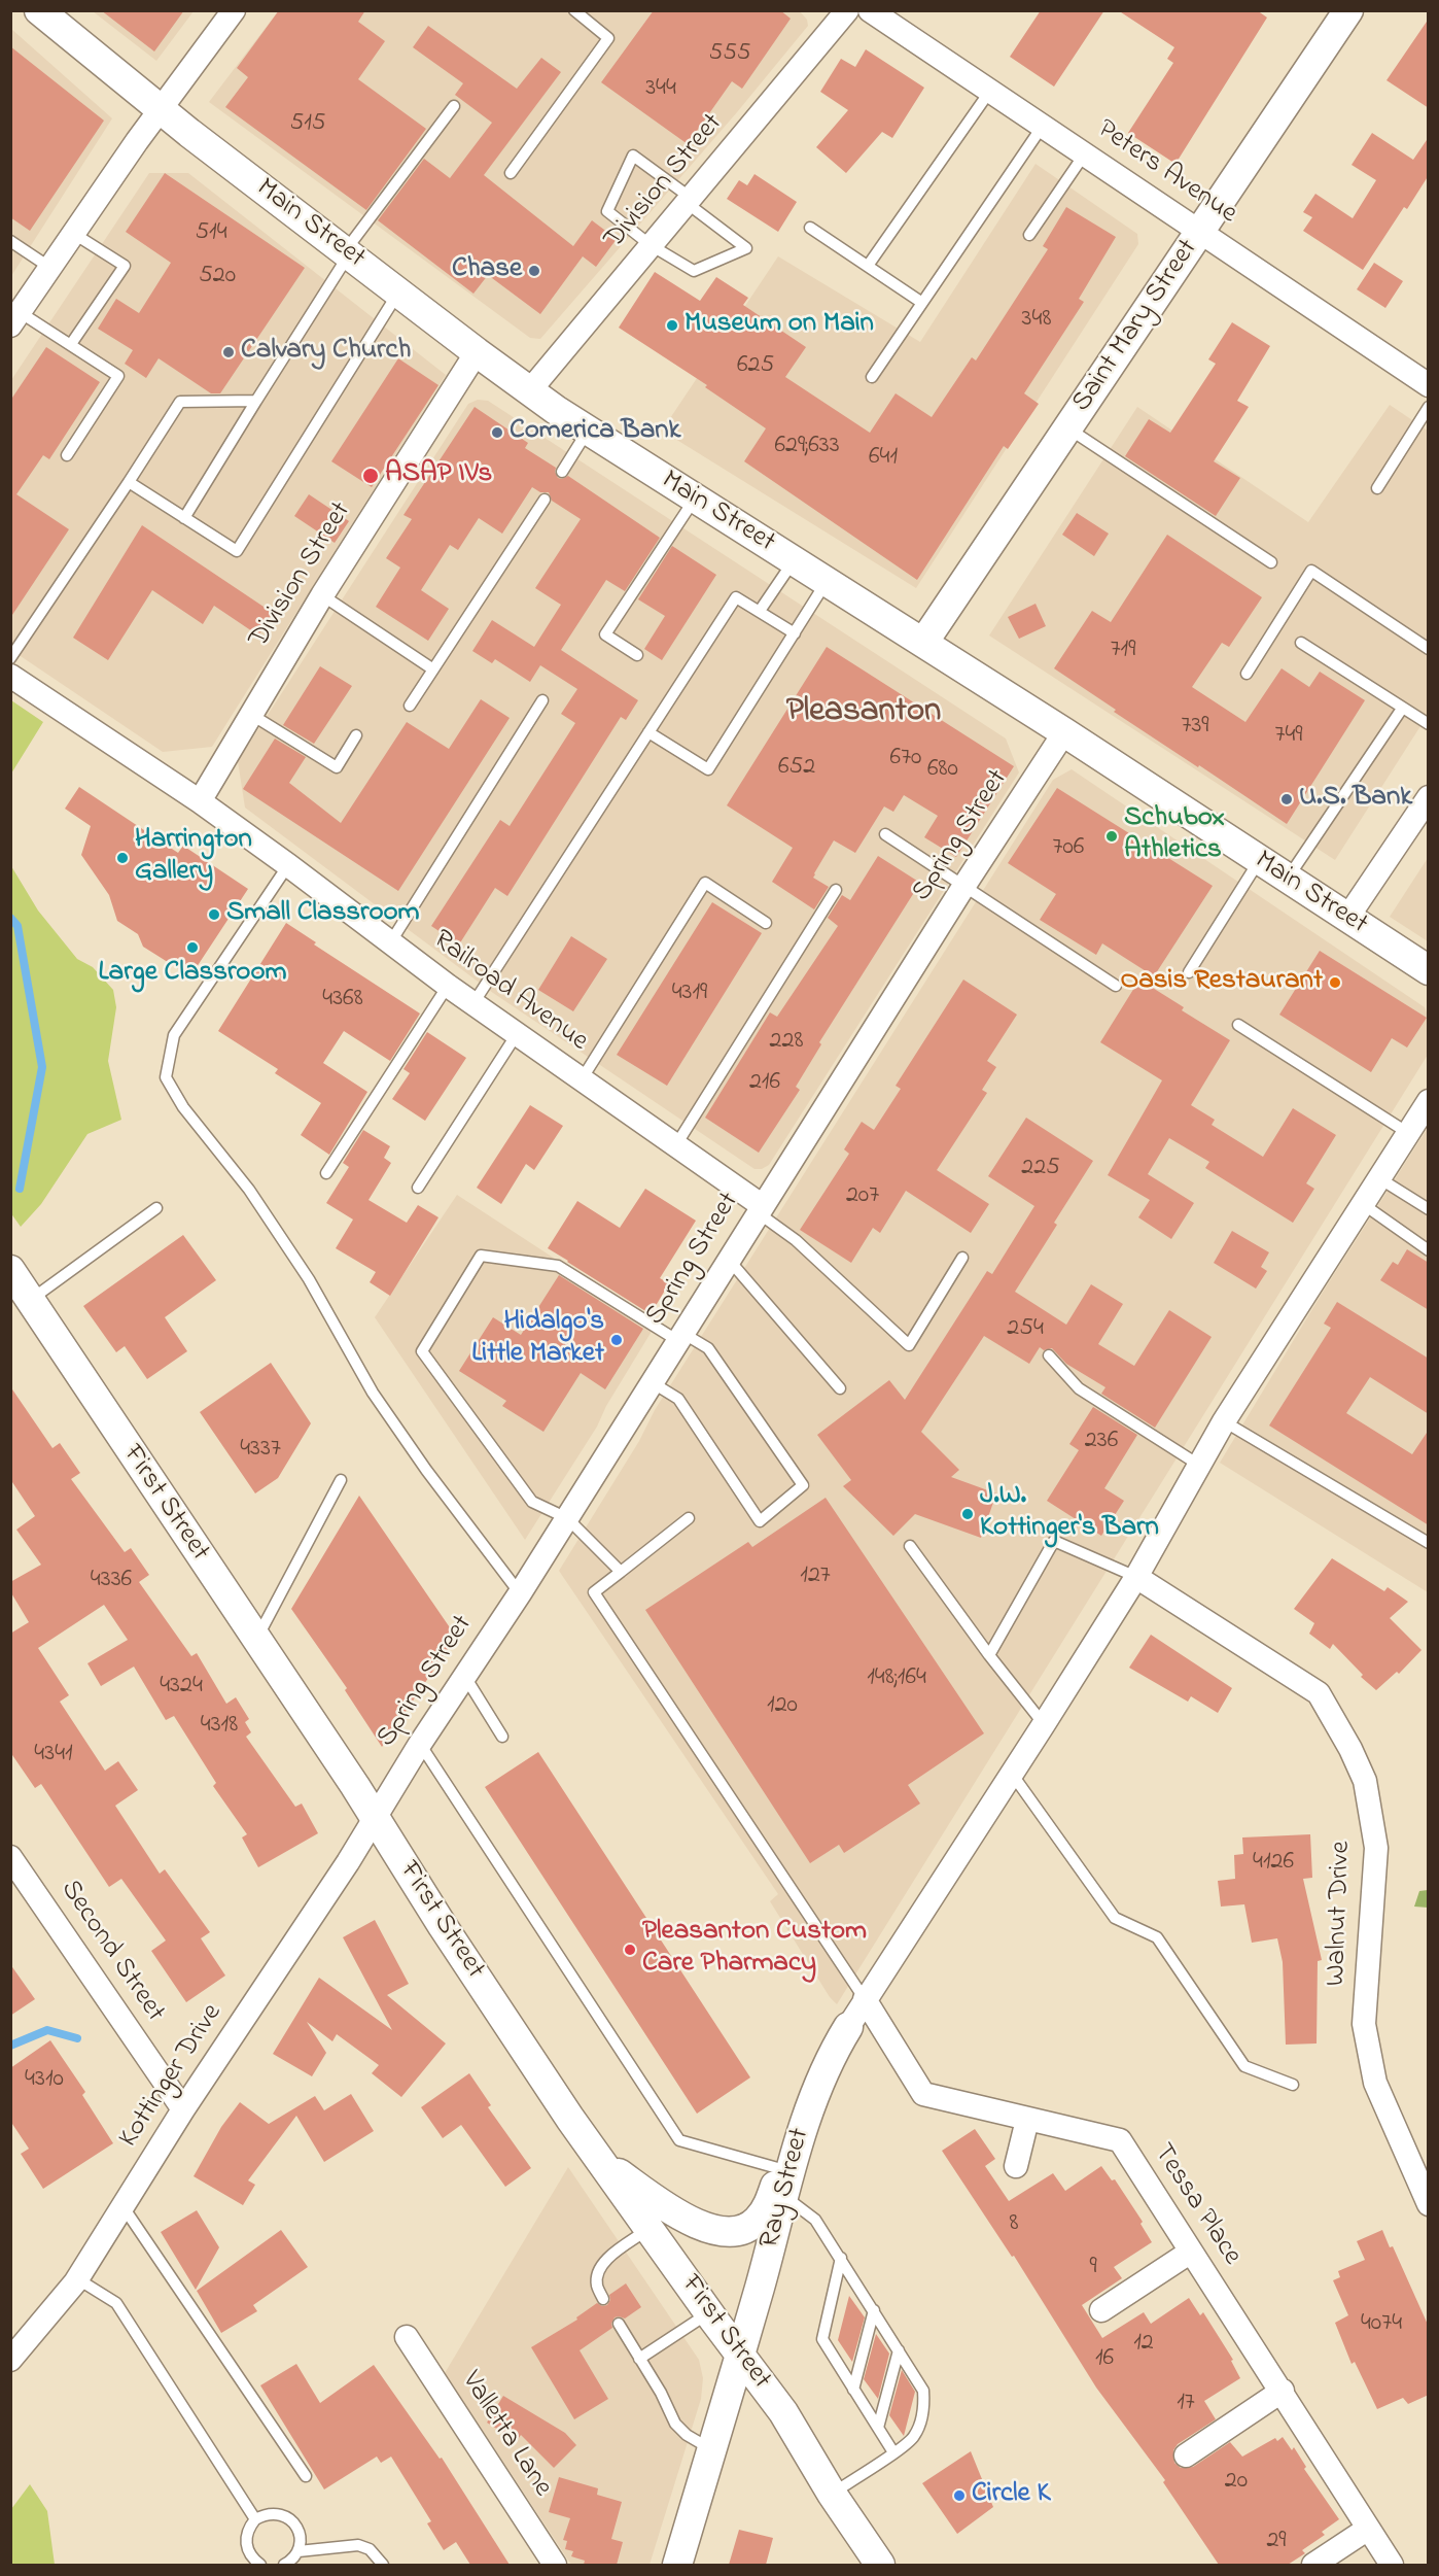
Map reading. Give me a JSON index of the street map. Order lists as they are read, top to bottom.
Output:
{
  "streets": {
    "street": [
      "Peters Avenue",
      "Division Street",
      "Main Street",
      "Saint Mary Street",
      "Spring Street",
      "Railroad Avenue",
      "First Street",
      "Walnut Drive",
      "Second Street",
      "Kottinger Drive",
      "Ray Street",
      "Tessa Place",
      "Valletta Lane"
    ]
  },
  "crossings": [
    ["Peters Avenue", "Saint Mary Street"],
    ["Division Street", "Main Street"],
    ["Division Street", "Railroad Avenue"],
    ["Main Street", "Saint Mary Street"],
    ["Main Street", "Spring Street"],
    ["Spring Street", "Railroad Avenue"],
    ["Spring Street", "First Street"],
    ["Spring Street", "Kottinger Drive"],
    ["First Street", "Kottinger Drive"],
    ["First Street", "Ray Street"],
    ["Second Street", "Kottinger Drive"]
  ],
  "districts": ["Pleasanton"],
  "places": [
    "Chase",
    "Museum on Main",
    "Calvary Church",
    "Comerica Bank",
    "ASAP IVs",
    "U.S. Bank",
    "Schubox Athletics",
    "Harrington Gallery",
    "Small Classroom",
    "Large Classroom",
    "Oasis Restaurant",
    "Hidalgo's Little Market",
    "J.W. Kottinger's Barn",
    "Pleasanton Custom Care Pharmacy",
    "Circle K"
  ],
  "house_numbers": [
    "555",
    "344",
    "515",
    "514",
    "520",
    "348",
    "625",
    "629;633",
    "641",
    "719",
    "739",
    "749",
    "670",
    "652",
    "680",
    "706",
    "4319",
    "4368",
    "228",
    "216",
    "225",
    "207",
    "254",
    "236",
    "4337",
    "127",
    "4336",
    "148;164",
    "4324",
    "120",
    "4318",
    "4341",
    "4126",
    "4310",
    "8",
    "9",
    "4074",
    "12",
    "16",
    "17",
    "20",
    "29"
  ]
}
